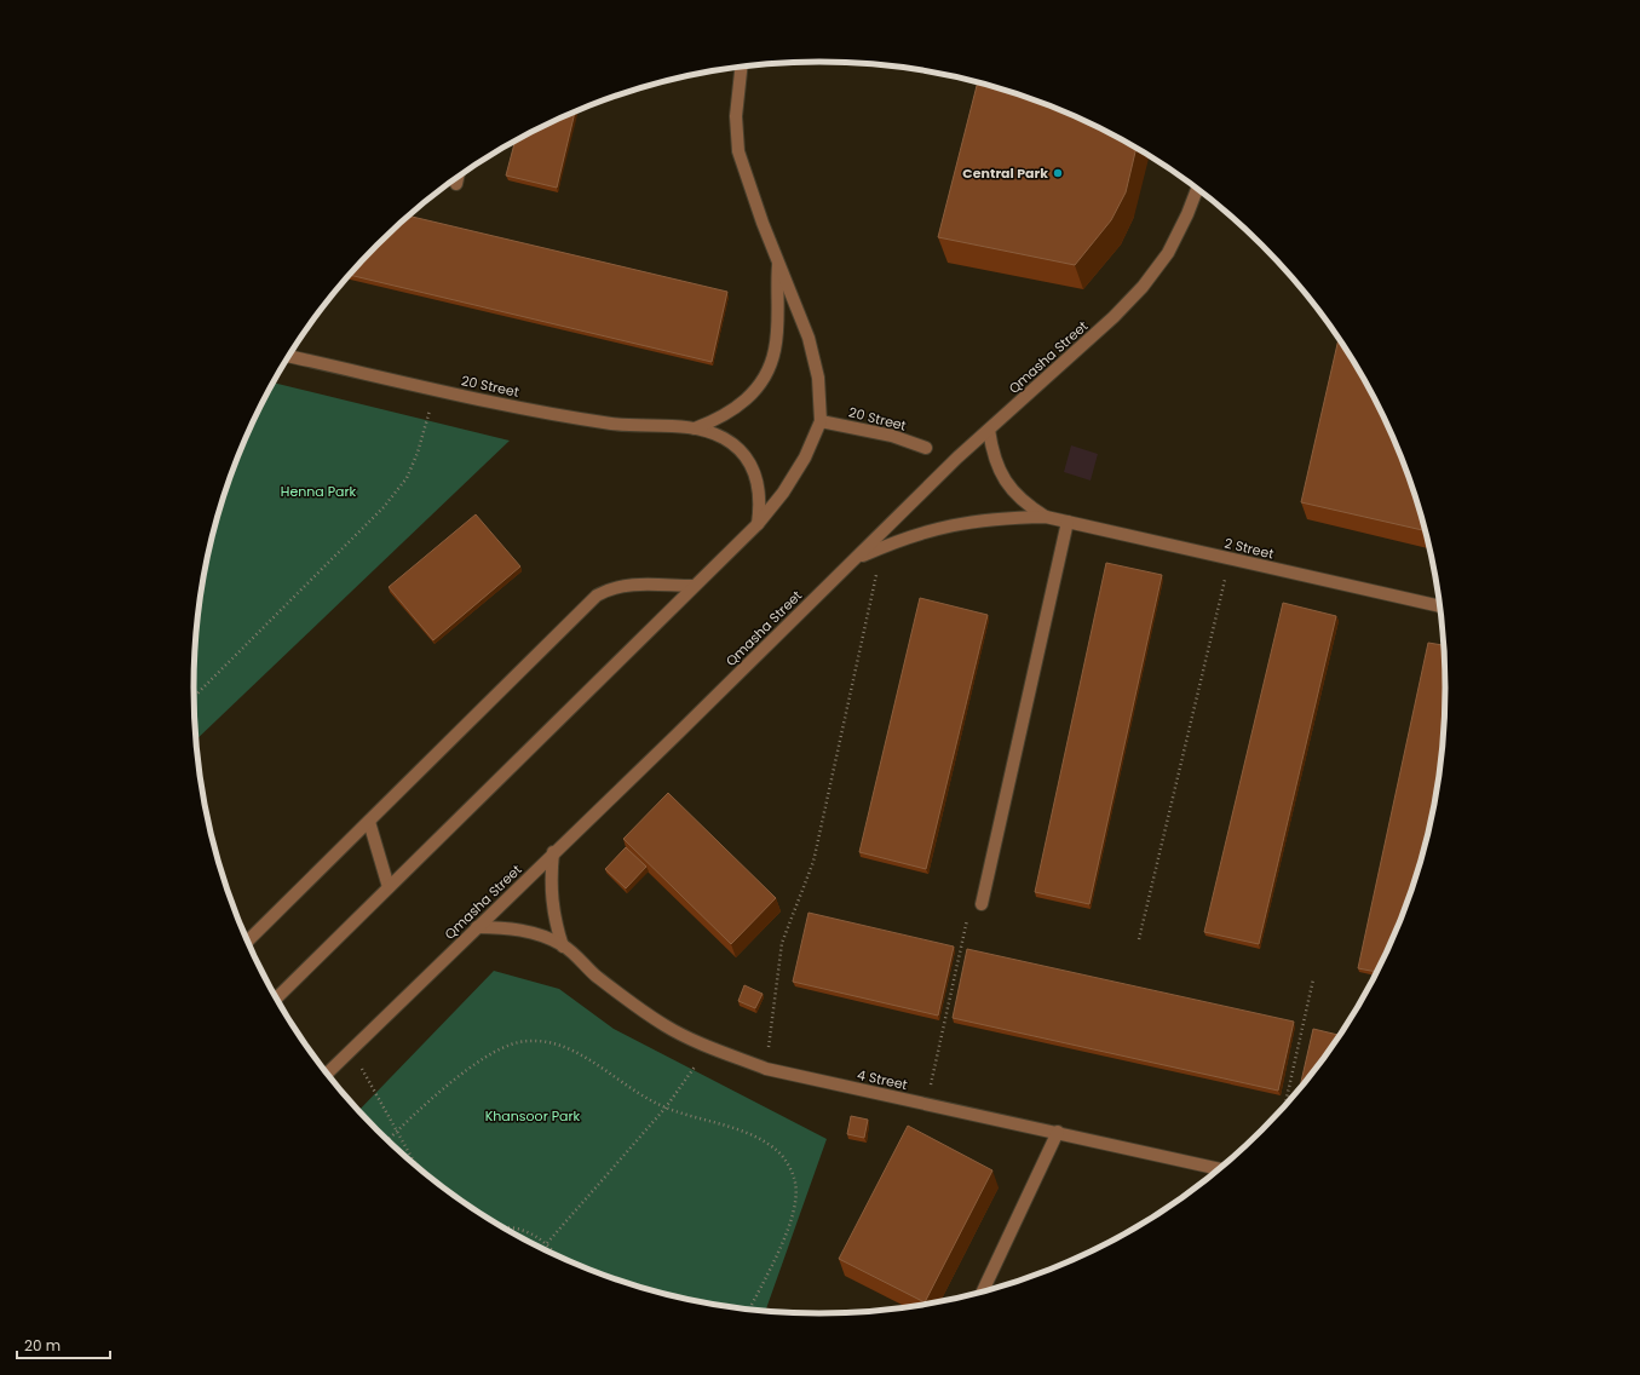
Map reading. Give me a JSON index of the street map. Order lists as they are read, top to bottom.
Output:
{
  "streets": {
    "street": [
      "Qmasha Street",
      "20 Street",
      "2 Street",
      "4 Street"
    ]
  },
  "crossings": [
    ["Qmasha Street", "2 Street"],
    ["Qmasha Street", "4 Street"]
  ],
  "parks": ["Henna Park", "Khansoor Park"],
  "places": ["Central Park"],
  "scale_bar": "20 m"
}
